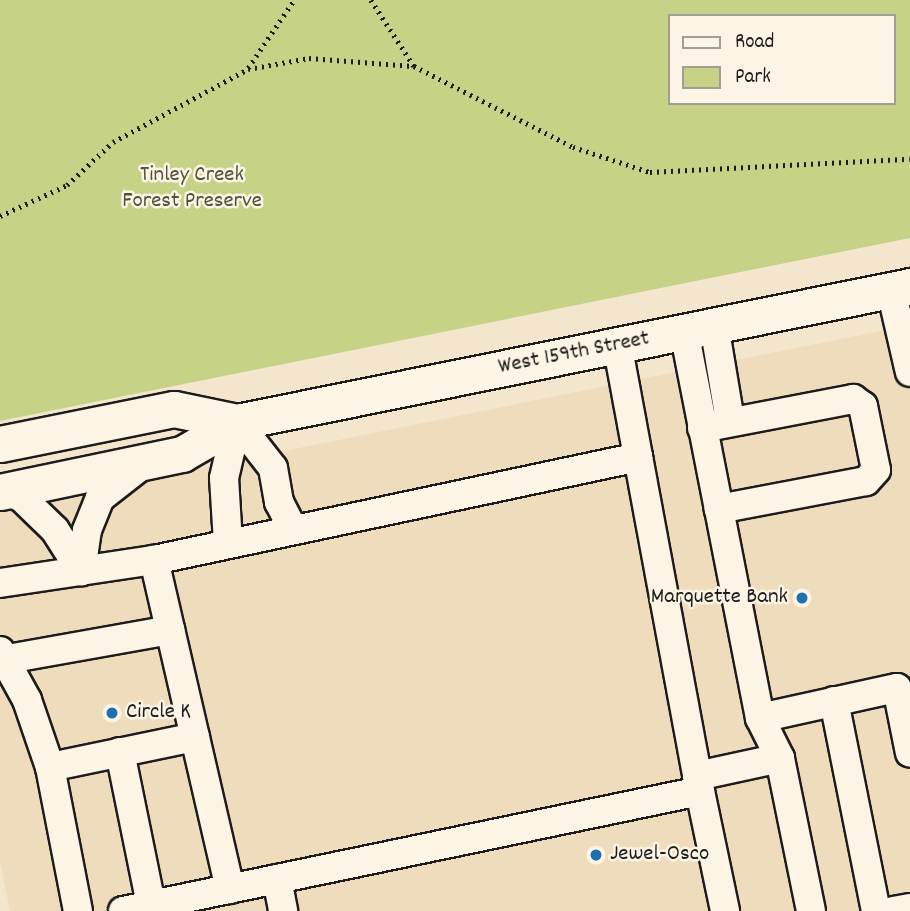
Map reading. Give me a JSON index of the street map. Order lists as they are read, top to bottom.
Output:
{
  "streets": {
    "main road": ["West 159th Street"]
  },
  "parks": ["Tinley Creek Forest Preserve"],
  "places": ["Marquette Bank", "Circle K", "Jewel-Osco"],
  "legend": ["Road", "Park"]
}
